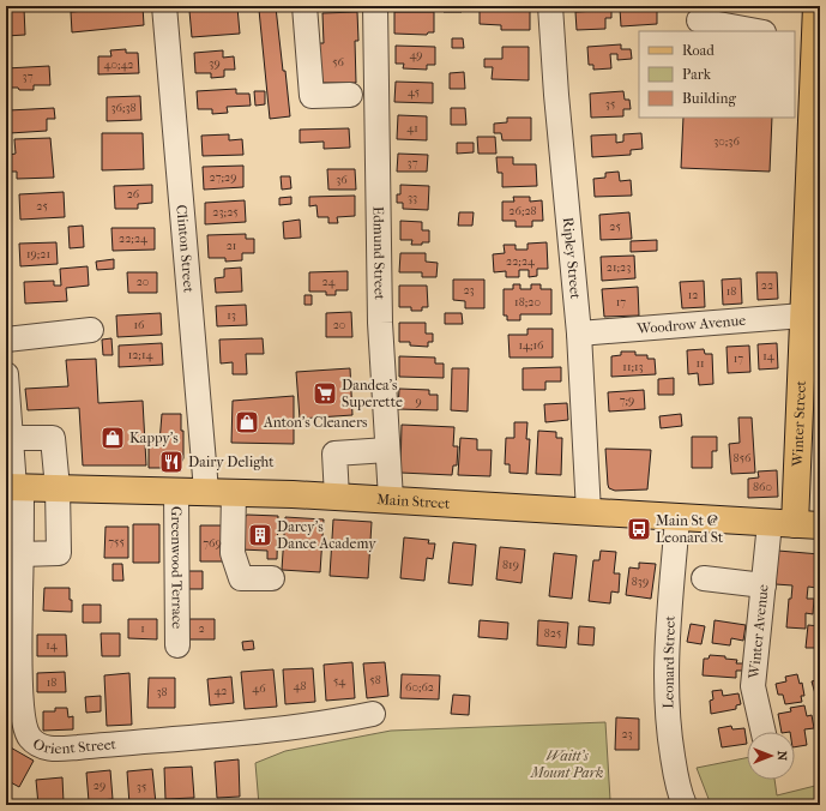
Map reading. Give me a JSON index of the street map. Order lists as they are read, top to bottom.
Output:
{
  "streets": {
    "main road": ["Winter Street", "Main Street"],
    "street": [
      "Clinton Street",
      "Edmund Street",
      "Ripley Street",
      "Woodrow Avenue",
      "Greenwood Terrace",
      "Winter Avenue",
      "Leonard Street",
      "Orient Street"
    ]
  },
  "crossings": [
    ["Clinton Street", "Main Street"],
    ["Edmund Street", "Main Street"],
    ["Ripley Street", "Woodrow Avenue"],
    ["Ripley Street", "Main Street"],
    ["Woodrow Avenue", "Winter Street"],
    ["Winter Street", "Main Street"],
    ["Main Street", "Greenwood Terrace"],
    ["Main Street", "Winter Avenue"],
    ["Main Street", "Leonard Street"],
    ["Main Street", "Orient Street"]
  ],
  "parks": ["Waitt's Mount Park"],
  "places": {
    "supermarket": ["Dandea's Superette"],
    "shop": ["Anton's Cleaners", "Kappy's"],
    "restaurant": ["Dairy Delight"],
    "bus stop": ["Main St @ Leonard St"],
    "building": ["Darcy's Dance Academy"]
  },
  "house_numbers": [
    "49",
    "56",
    "39",
    "40;42",
    "37",
    "45",
    "35",
    "36;38",
    "41",
    "30;36",
    "37",
    "27;29",
    "36",
    "26",
    "33",
    "25",
    "26;28",
    "23;25",
    "25",
    "22;24",
    "21",
    "19;21",
    "22;24",
    "21;23",
    "20",
    "24",
    "22",
    "23",
    "18",
    "12",
    "18;20",
    "17",
    "13",
    "16",
    "20",
    "14;16",
    "12;14",
    "14",
    "17",
    "11",
    "11;13",
    "7;9",
    "9",
    "856",
    "860",
    "755",
    "769",
    "819",
    "839",
    "1",
    "2",
    "825",
    "14",
    "58",
    "54",
    "18",
    "48",
    "60;62",
    "46",
    "42",
    "38",
    "23",
    "29",
    "35"
  ],
  "legend": ["Road", "Park", "Building"],
  "north": "right"
}
